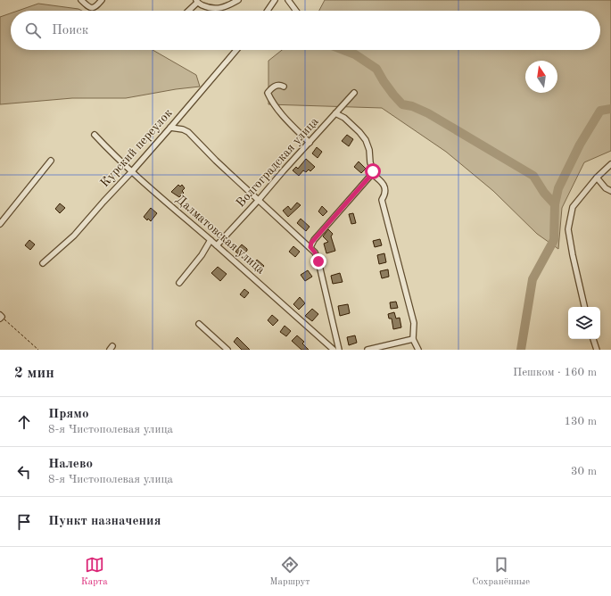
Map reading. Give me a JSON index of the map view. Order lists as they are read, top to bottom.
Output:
{
  "streets": {
    "street": ["Курский переулок", "Волгоградская улица", "Далматовская улица"]
  },
  "crossings": [
    ["Курский переулок", "Далматовская улица"],
    ["Волгоградская улица", "Далматовская улица"]
  ],
  "north": "top",
  "page": {
    "search": "Поиск",
    "heading": ["2 мин", "Пешком · 160 m"],
    "list": [
      ["Прямо", "8-я Чистополевая улица", "130 m"],
      ["Налево", "8-я Чистополевая улица", "30 m"],
      "Пункт назначения"
    ],
    "nav": ["Карта", "Маршрут", "Сохранённые"]
  }
}
